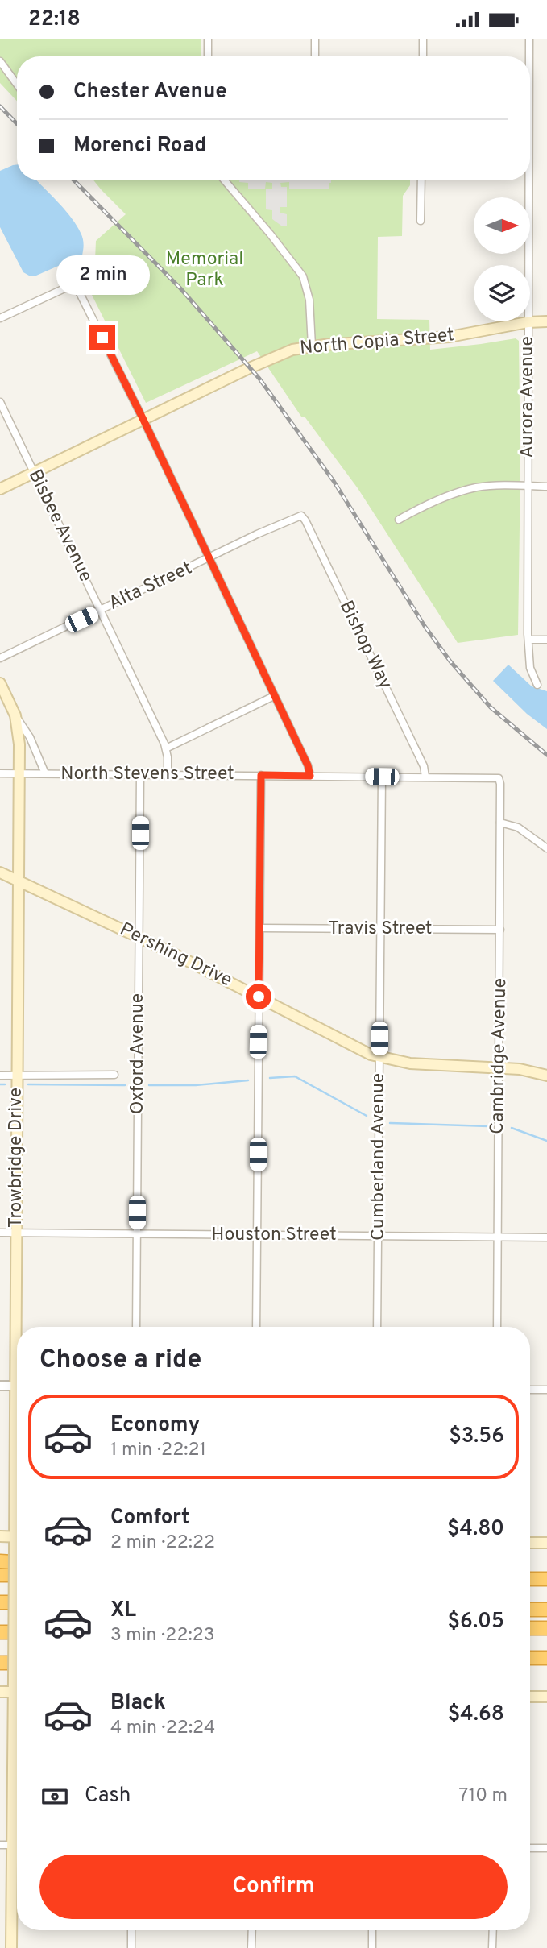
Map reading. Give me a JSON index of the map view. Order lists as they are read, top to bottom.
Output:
{
  "streets": {
    "main road": ["North Copia Street", "Pershing Drive", "Trowbridge Drive"],
    "street": [
      "Aurora Avenue",
      "Bisbee Avenue",
      "Alta Street",
      "Bishop Way",
      "North Stevens Street",
      "Travis Street",
      "Oxford Avenue",
      "Cambridge Avenue",
      "Cumberland Avenue",
      "Houston Street"
    ]
  },
  "crossings": [
    ["North Copia Street", "Aurora Avenue"],
    ["North Copia Street", "Bisbee Avenue"],
    ["Bisbee Avenue", "Alta Street"],
    ["Bisbee Avenue", "North Stevens Street"],
    ["Alta Street", "Bishop Way"],
    ["Bishop Way", "North Stevens Street"],
    ["North Stevens Street", "Oxford Avenue"],
    ["North Stevens Street", "Cambridge Avenue"],
    ["North Stevens Street", "Cumberland Avenue"],
    ["North Stevens Street", "Trowbridge Drive"],
    ["Travis Street", "Cambridge Avenue"],
    ["Travis Street", "Cumberland Avenue"],
    ["Pershing Drive", "Oxford Avenue"],
    ["Pershing Drive", "Cambridge Avenue"],
    ["Pershing Drive", "Cumberland Avenue"],
    ["Pershing Drive", "Trowbridge Drive"],
    ["Oxford Avenue", "Houston Street"],
    ["Cambridge Avenue", "Houston Street"],
    ["Cumberland Avenue", "Houston Street"],
    ["Trowbridge Drive", "Houston Street"]
  ],
  "parks": ["Memorial Park"],
  "north": "right",
  "page": {
    "status": "22:18",
    "banner": ["Chester Avenue", "Morenci Road"],
    "bubble": "2 min",
    "heading": "Choose a ride",
    "list": [
      {
        "name": "Economy",
        "note": "1 min · 22:21",
        "value": "$3.56"
      },
      {
        "name": "Comfort",
        "note": "2 min · 22:22",
        "value": "$4.80"
      },
      {
        "name": "XL",
        "note": "3 min · 22:23",
        "value": "$6.05"
      },
      {
        "name": "Black",
        "note": "4 min · 22:24",
        "value": "$4.68"
      }
    ],
    "pay": ["Cash", "710 m"],
    "buttons": "Confirm"
  }
}
